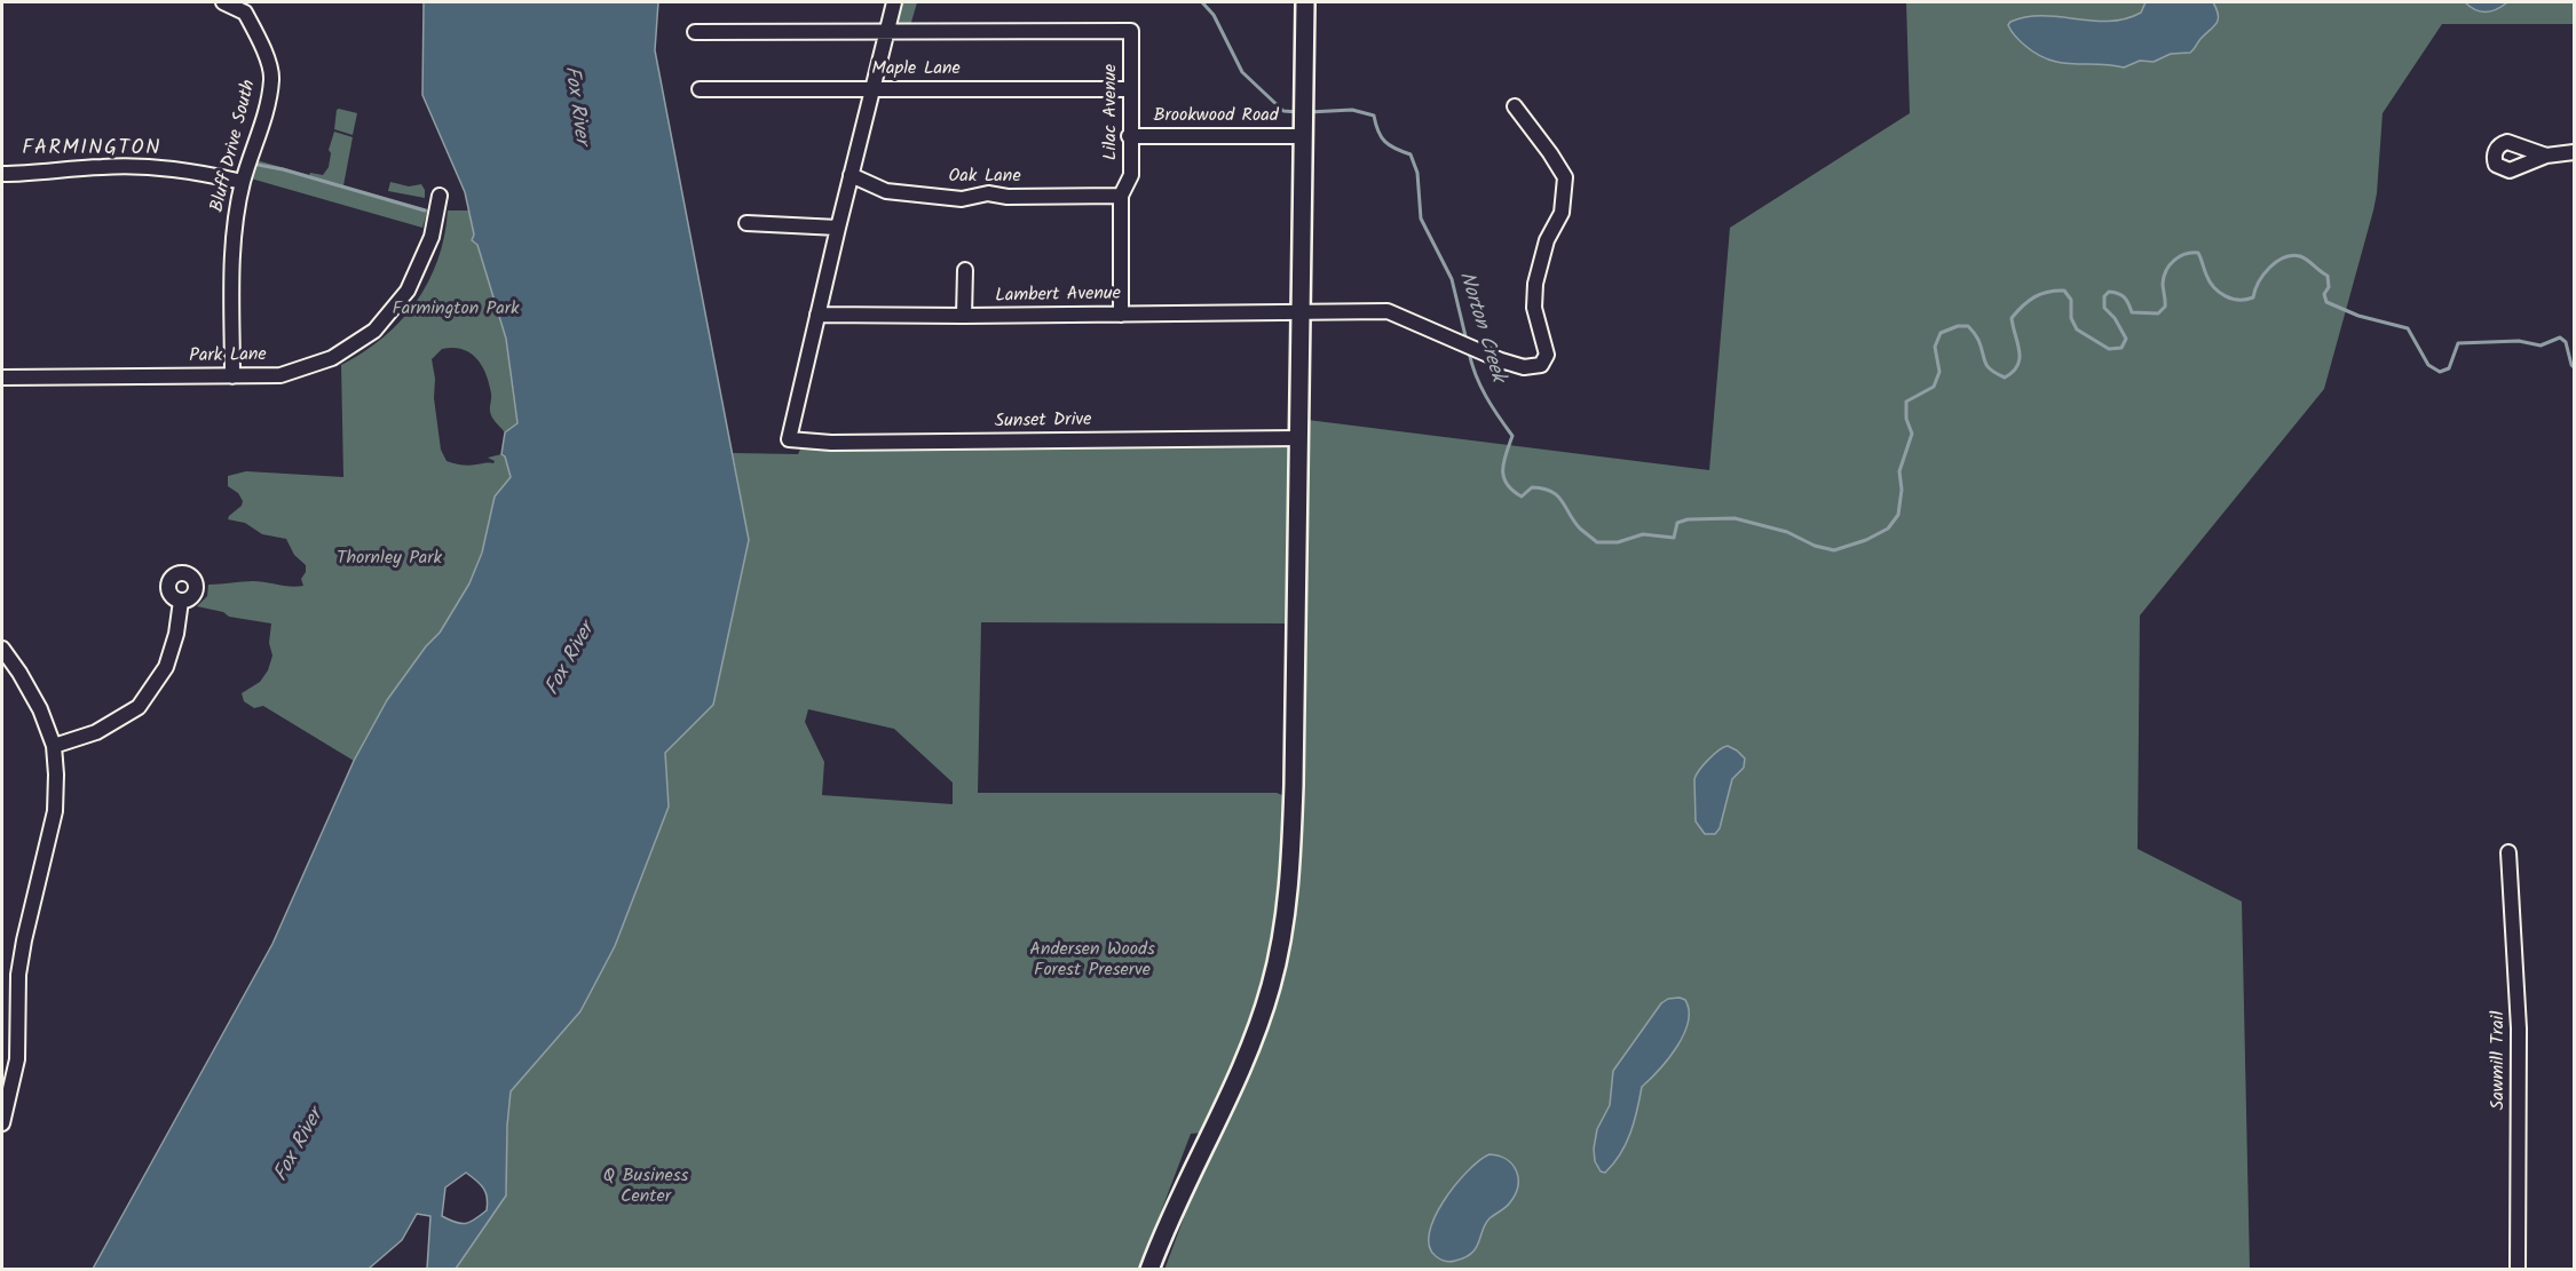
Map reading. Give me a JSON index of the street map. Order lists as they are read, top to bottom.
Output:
{
  "streets": {
    "street": [
      "Maple Lane",
      "Lilac Avenue",
      "Brookwood Road",
      "Bluff Drive South",
      "Oak Lane",
      "Lambert Avenue",
      "Park Lane",
      "Sunset Drive",
      "Sawmill Trail"
    ]
  },
  "crossings": [
    ["Maple Lane", "Lilac Avenue"],
    ["Lilac Avenue", "Brookwood Road"],
    ["Lilac Avenue", "Oak Lane"],
    ["Lilac Avenue", "Lambert Avenue"],
    ["Bluff Drive South", "Park Lane"],
    ["Lambert Avenue", "Sunset Drive"]
  ],
  "districts": ["FARMINGTON"],
  "water": ["Fox River", "Norton Creek"],
  "parks": [
    "Farmington Park",
    "Thornley Park",
    "Andersen Woods Forest Preserve",
    "Q Business Center"
  ]
}
